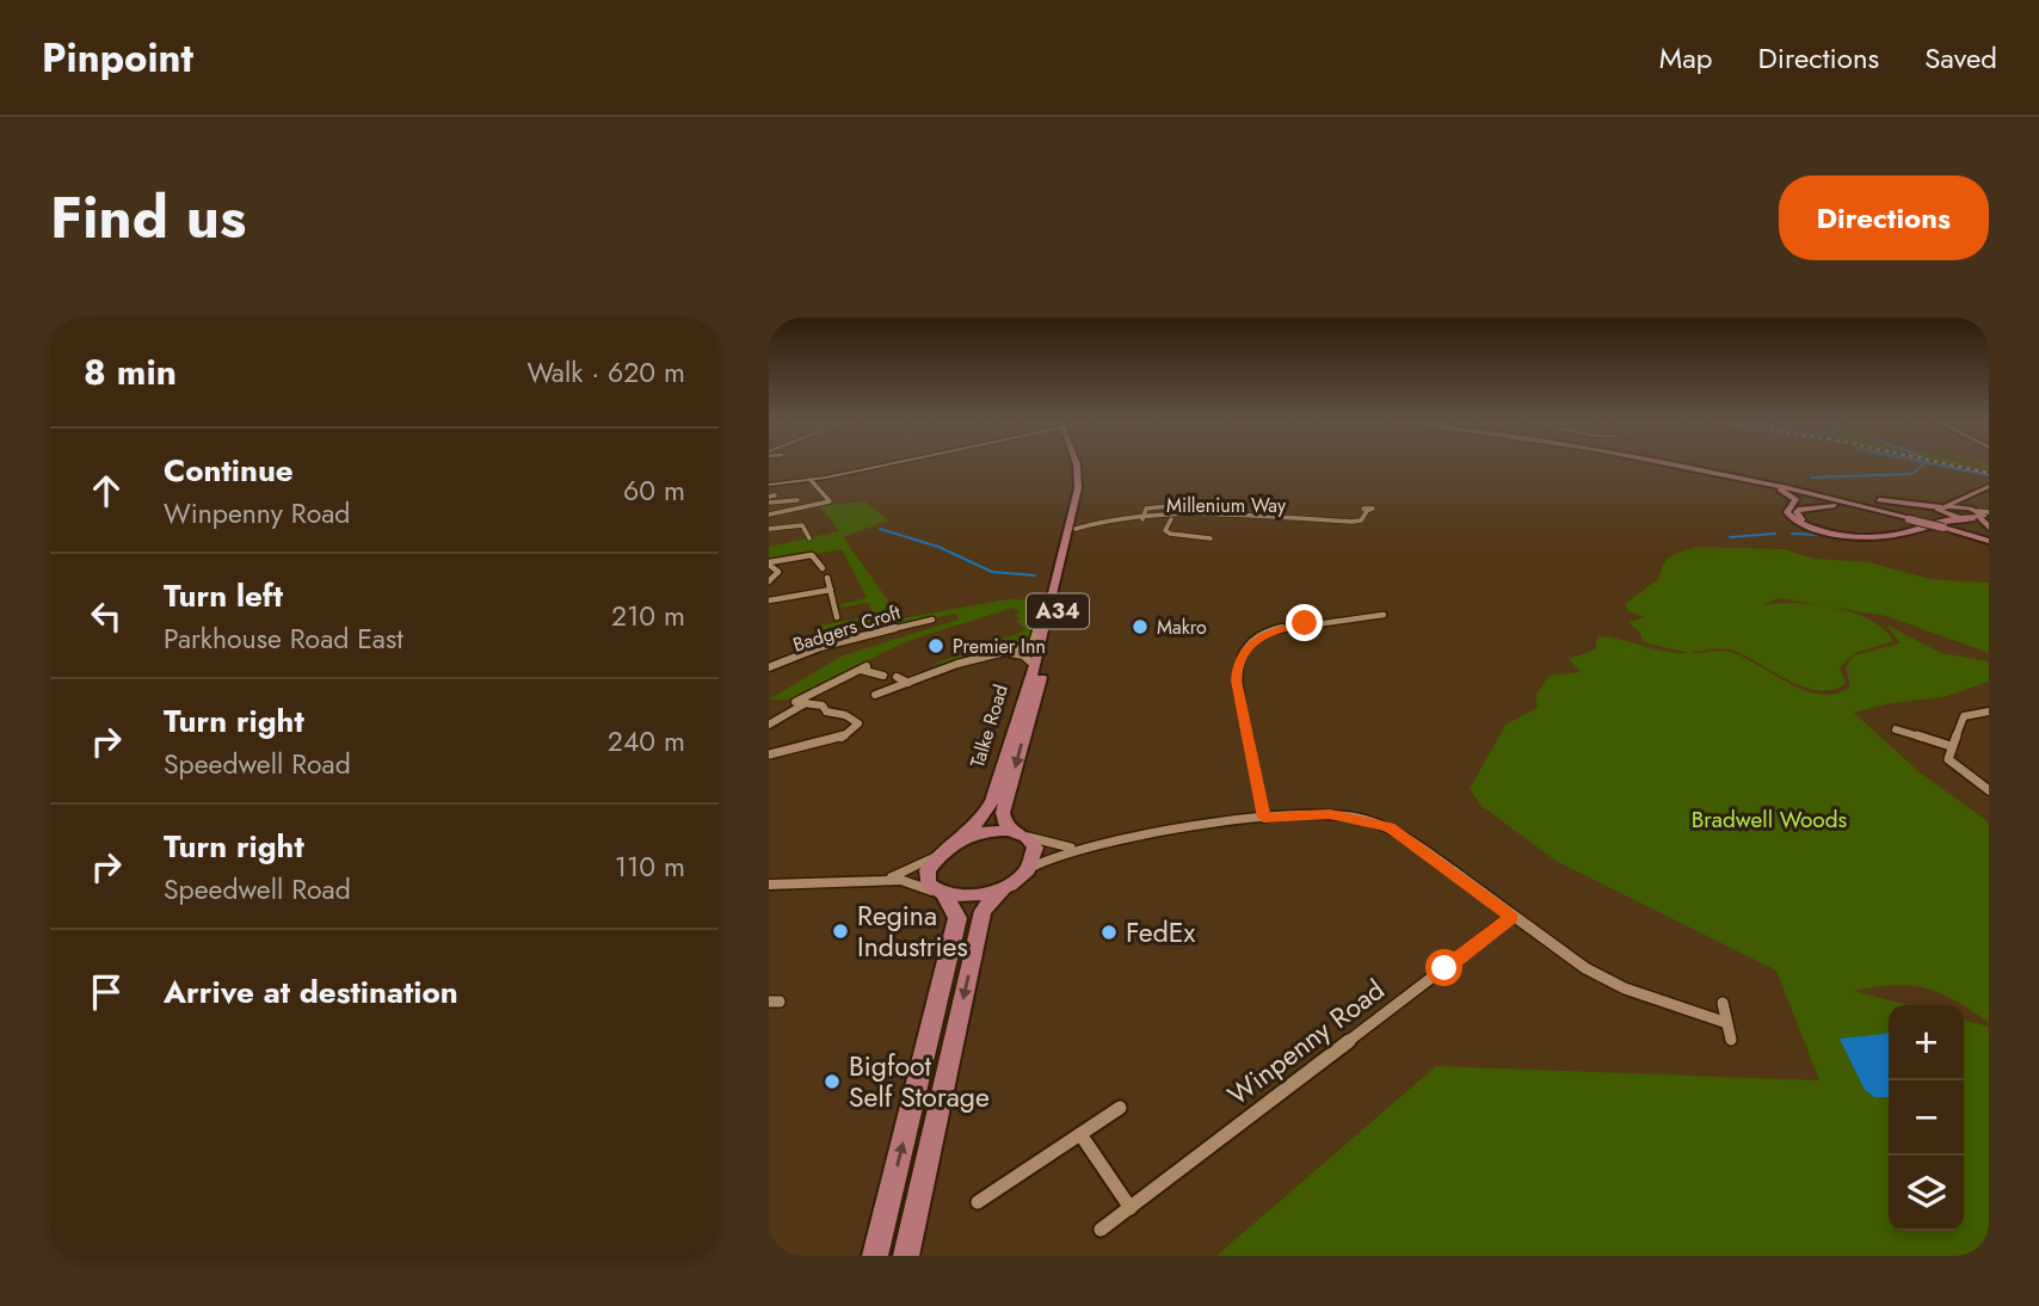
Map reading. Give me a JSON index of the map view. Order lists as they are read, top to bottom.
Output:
{
  "streets": {
    "highway": ["A34", "Talke Road"],
    "street": ["Millenium Way", "Badgers Croft", "Winpenny Road"]
  },
  "crossings": [
    ["Millenium Way", "Talke Road"],
    ["A34", "Talke Road"]
  ],
  "parks": ["Bradwell Woods"],
  "places": [
    "Makro",
    "Premier Inn",
    "Regina Industries",
    "FedEx",
    "Bigfoot Self Storage"
  ],
  "page": {
    "header": "Pinpoint",
    "nav": ["Map", "Directions", "Saved"],
    "title": "Find us",
    "buttons": "Directions",
    "heading": ["8 min", "Walk · 620 m"],
    "list": [
      ["Continue", "Winpenny Road", "60 m"],
      ["Turn left", "Parkhouse Road East", "210 m"],
      ["Turn right", "Speedwell Road", "240 m"],
      ["Turn right", "Speedwell Road", "110 m"],
      "Arrive at destination"
    ],
    "map_buttons": ["+", "−"]
  }
}
